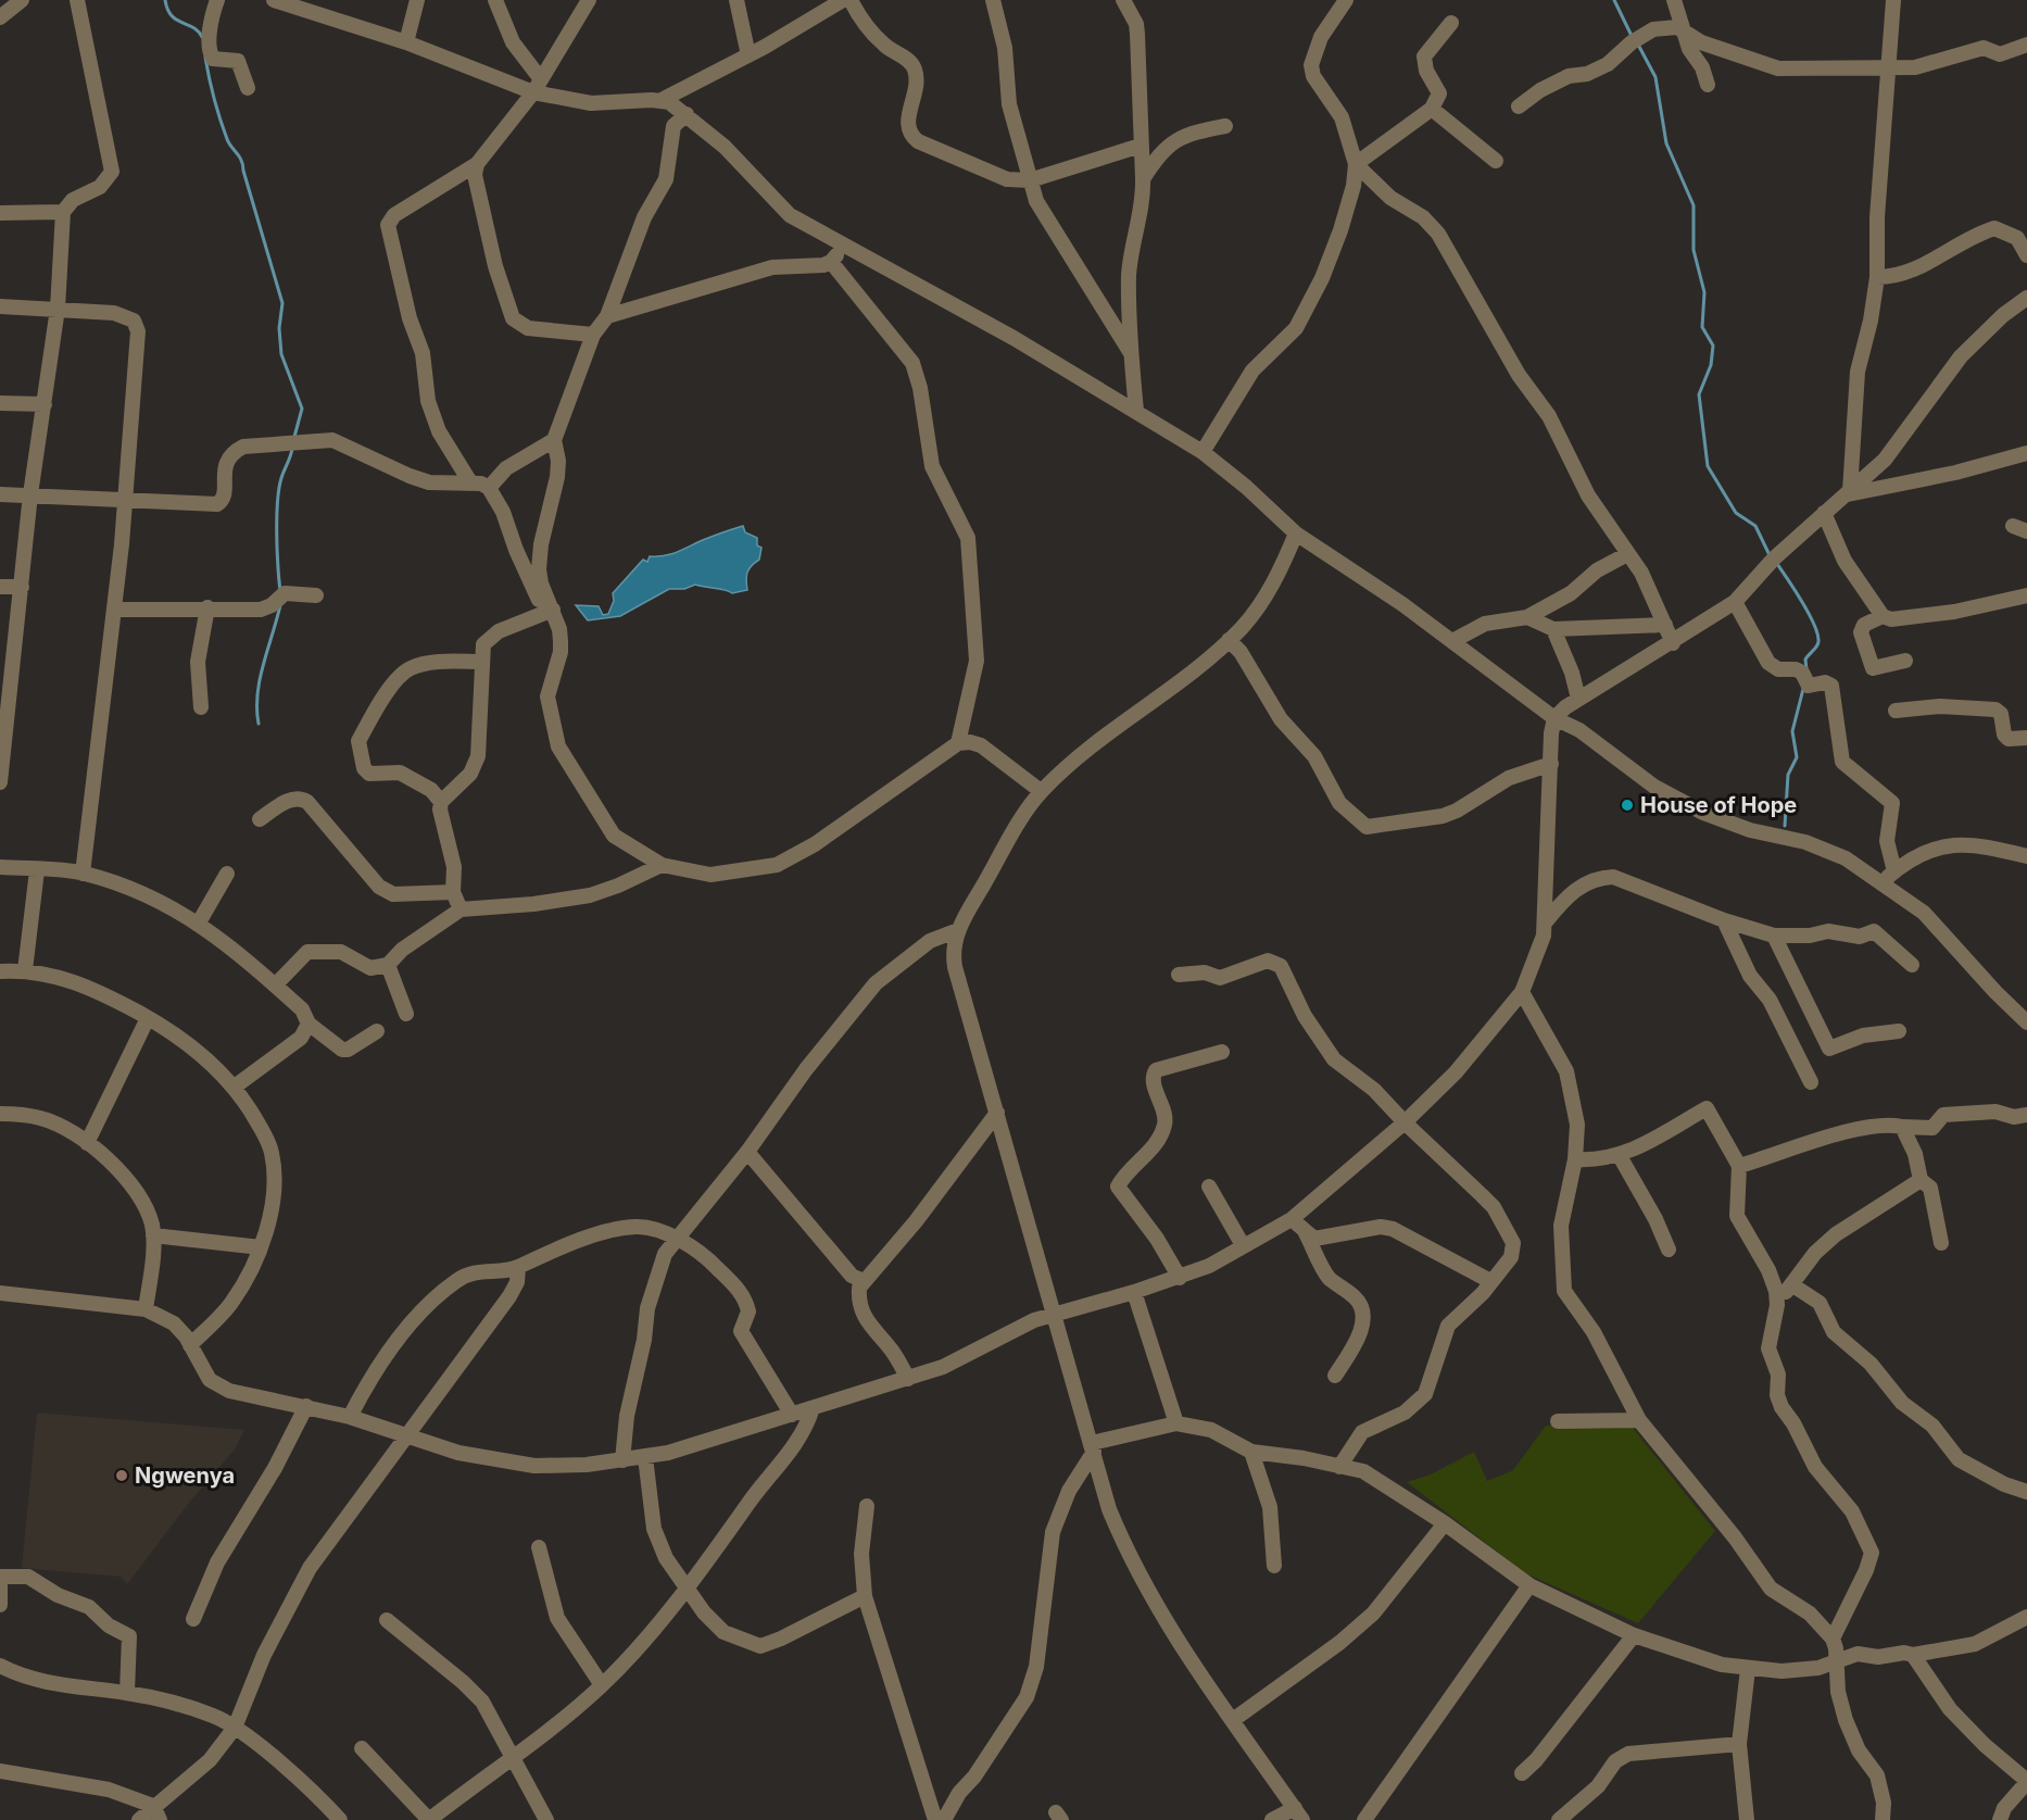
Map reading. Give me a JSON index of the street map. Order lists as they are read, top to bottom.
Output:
{
  "places": ["House of Hope", "Ngwenya"]
}
